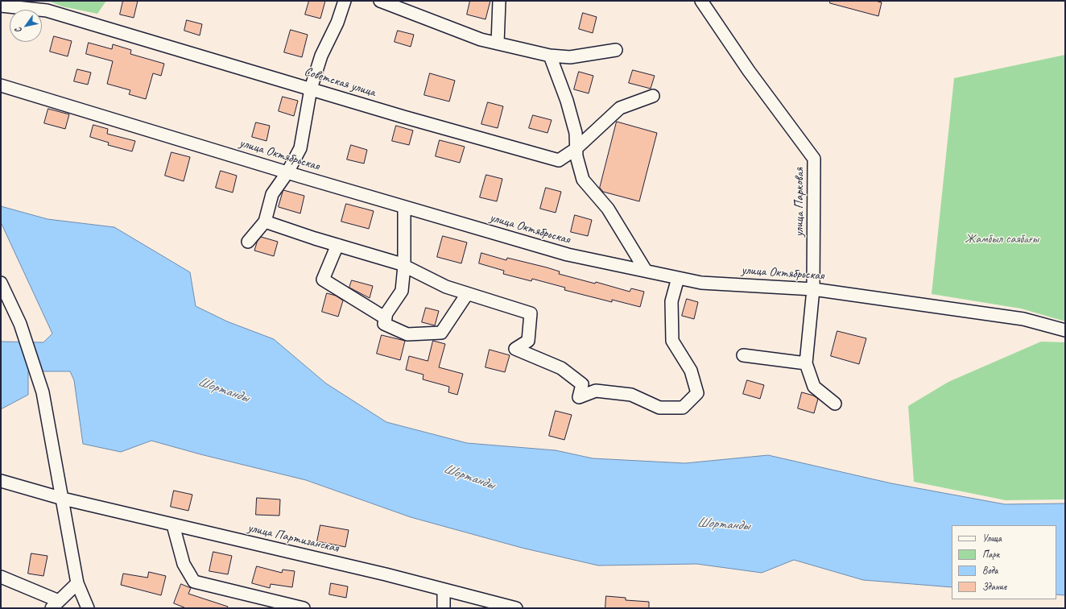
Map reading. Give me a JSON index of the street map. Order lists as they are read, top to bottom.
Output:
{
  "streets": {
    "street": [
      "Советская улица",
      "улица Октябрьская",
      "улица Парковая",
      "улица Партизанская"
    ]
  },
  "crossings": [
    ["улица Октябрьская", "улица Парковая"]
  ],
  "water": ["Шортанды"],
  "parks": ["Жамбыл саябағы"],
  "legend": [
    "Улица",
    "Парк",
    "Вода",
    "Здание"
  ],
  "north": "bottom left"
}
